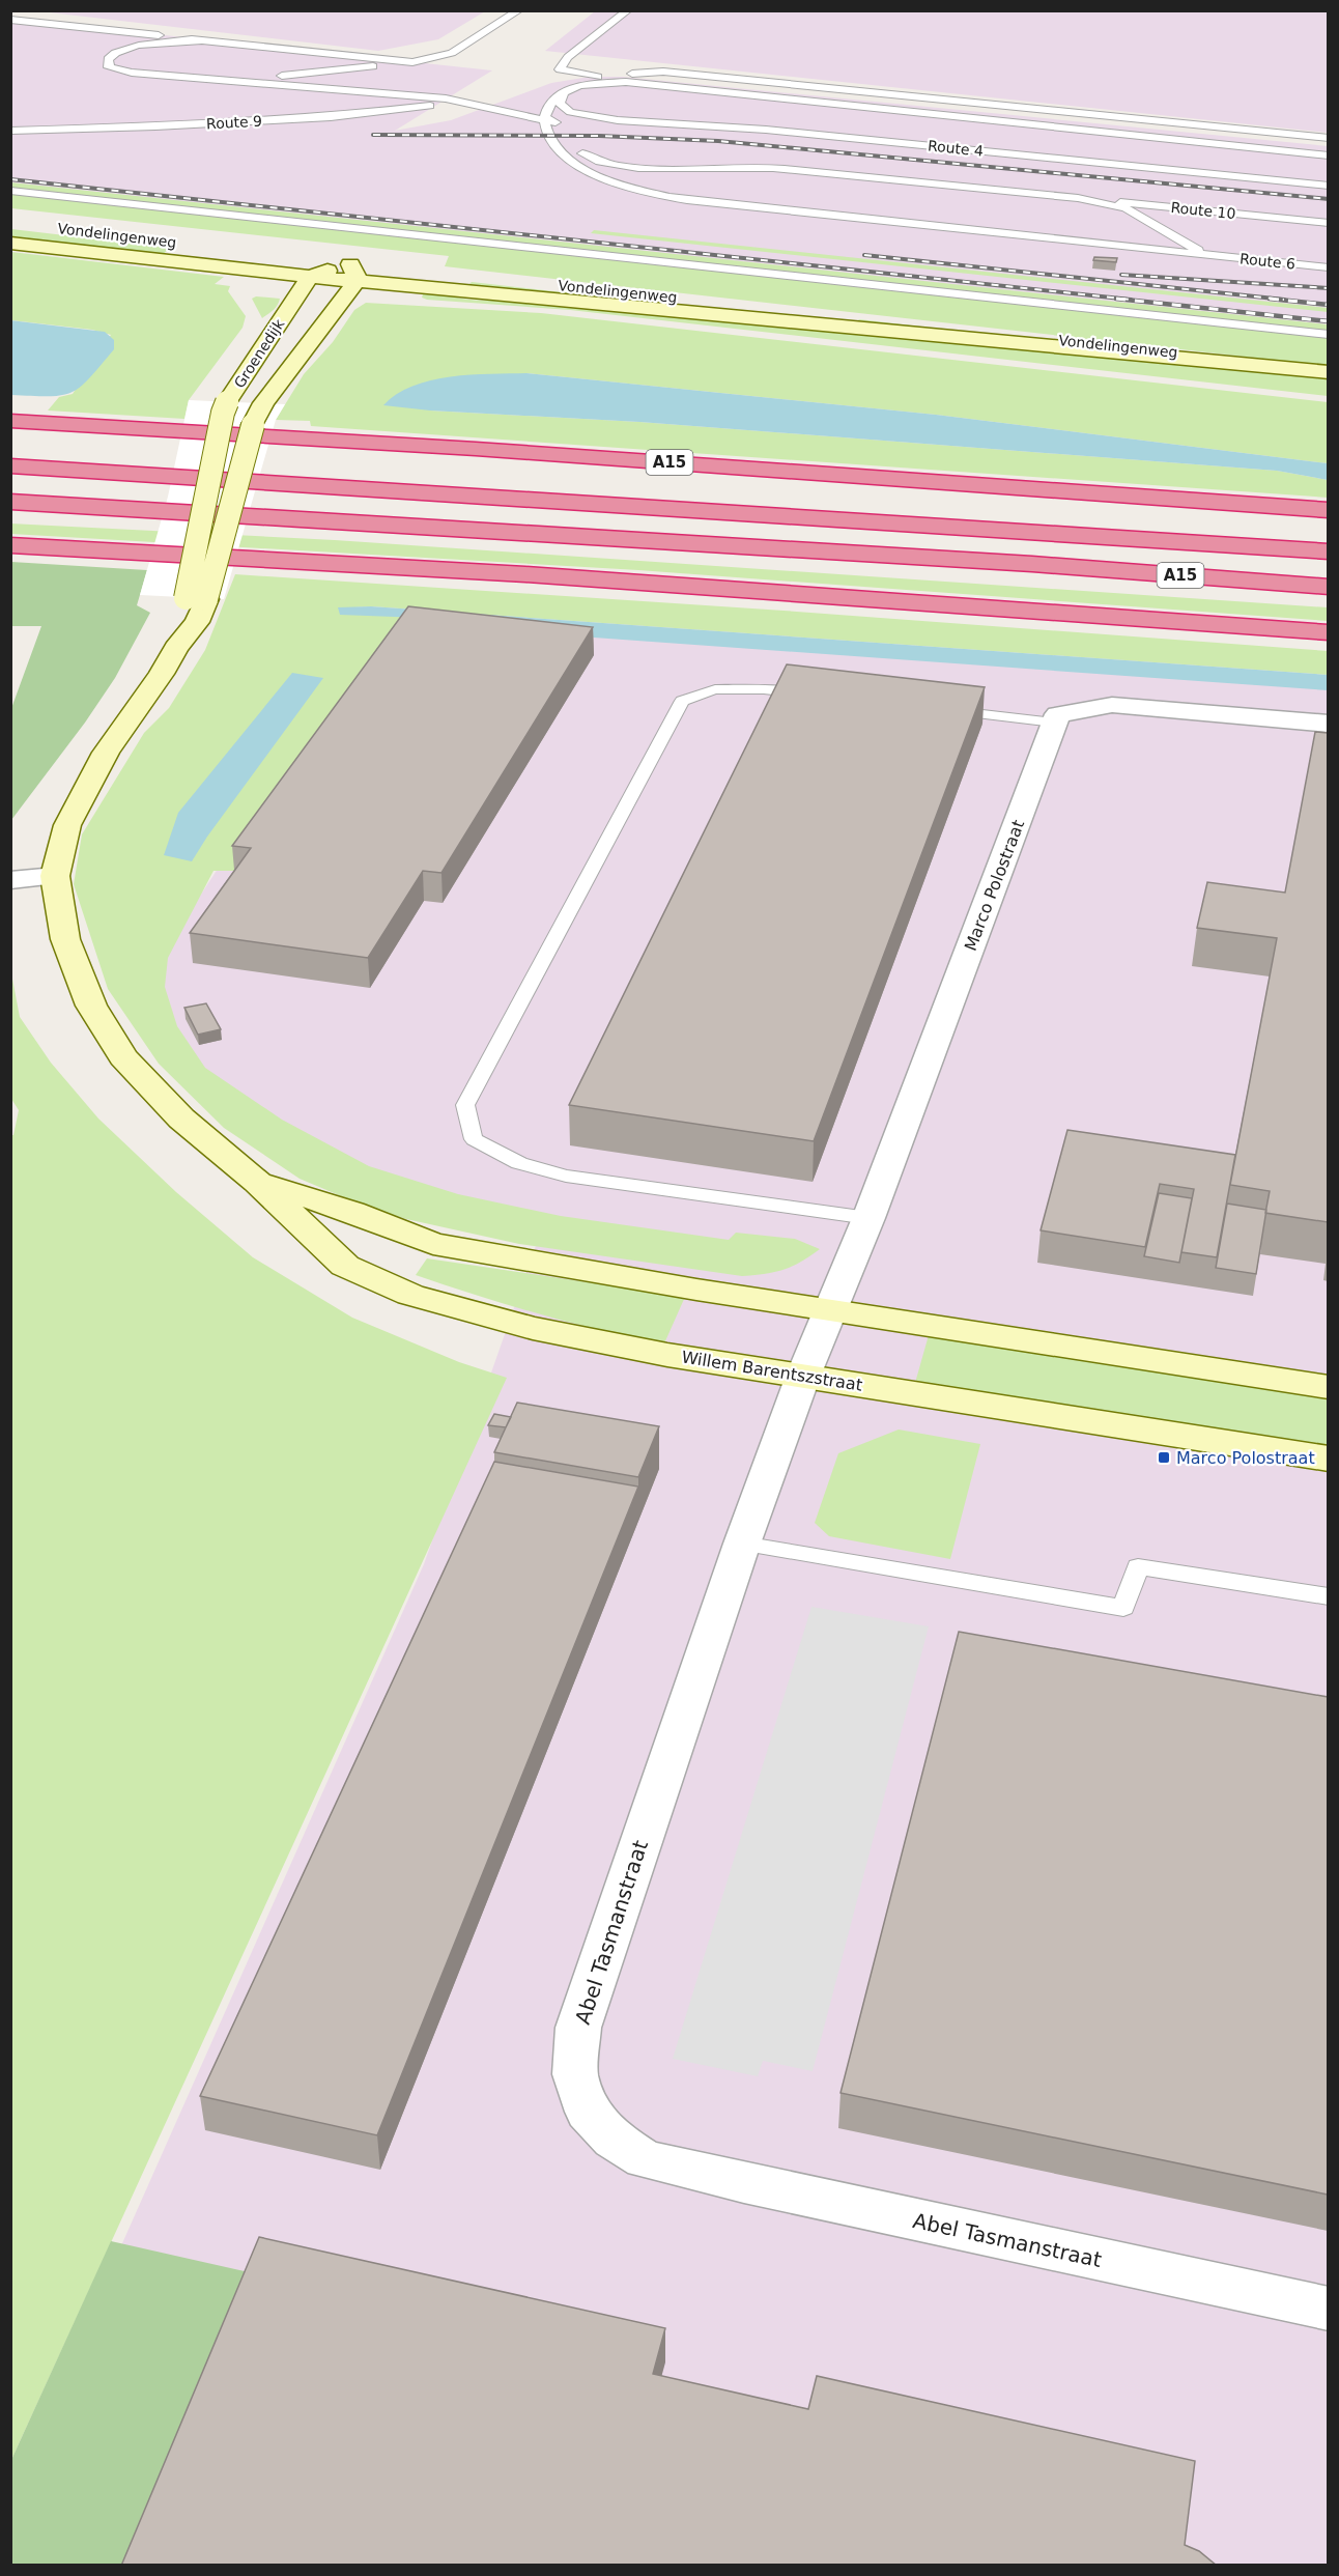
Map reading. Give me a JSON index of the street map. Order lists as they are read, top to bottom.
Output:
{
  "streets": {
    "highway": ["A15"],
    "main road": ["Vondelingenweg", "Groenedijk", "Willem Barentszstraat"],
    "street": ["Marco Polostraat", "Abel Tasmanstraat"],
    "lane": [
      "Route 9",
      "Route 4",
      "Route 10",
      "Route 6"
    ]
  },
  "crossings": [
    ["Route 9", "Route 4"],
    ["Route 4", "Route 6"],
    ["Vondelingenweg", "Groenedijk"],
    ["Groenedijk", "Willem Barentszstraat"],
    ["Marco Polostraat", "Willem Barentszstraat"],
    ["Marco Polostraat", "Abel Tasmanstraat"],
    ["Willem Barentszstraat", "Abel Tasmanstraat"]
  ],
  "places": {
    "transit": ["Marco Polostraat"]
  }
}
